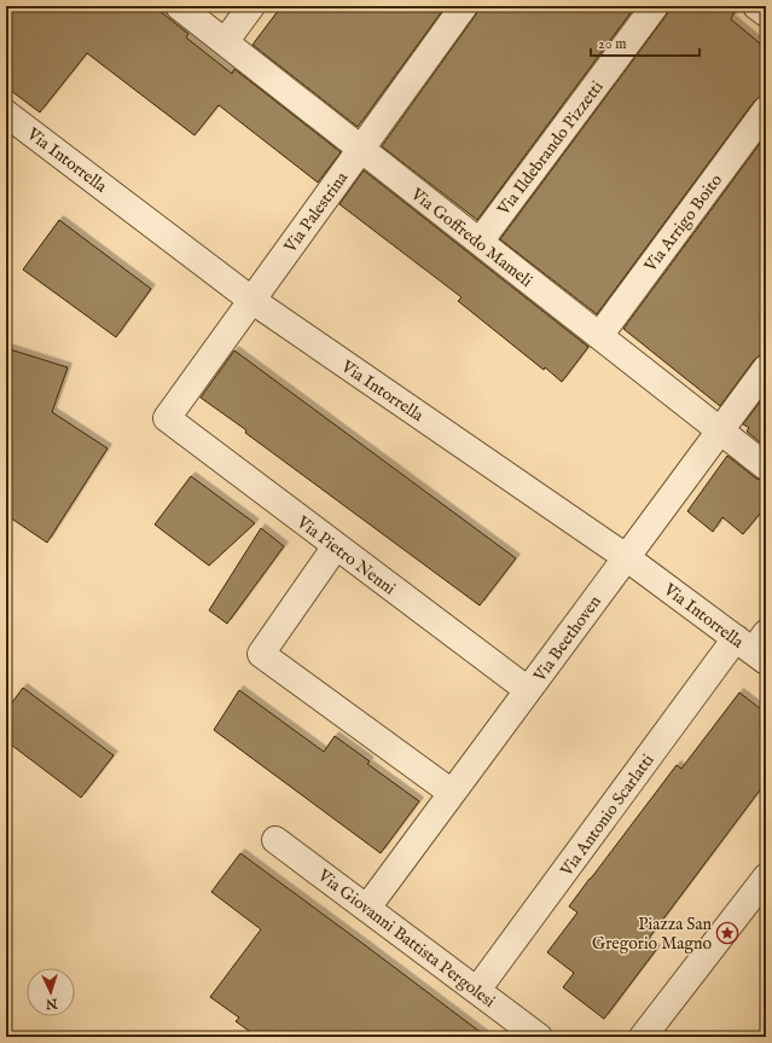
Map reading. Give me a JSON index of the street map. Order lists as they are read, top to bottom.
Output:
{
  "streets": {
    "street": [
      "Via Ildebrando Pizzetti",
      "Via Intorrella",
      "Via Palestrina",
      "Via Arrigo Boito",
      "Via Goffredo Mameli",
      "Via Pietro Nenni",
      "Via Beethoven",
      "Via Antonio Scarlatti",
      "Via Giovanni Battista Pergolesi"
    ]
  },
  "crossings": [
    ["Via Ildebrando Pizzetti", "Via Goffredo Mameli"],
    ["Via Intorrella", "Via Palestrina"],
    ["Via Intorrella", "Via Beethoven"],
    ["Via Intorrella", "Via Antonio Scarlatti"],
    ["Via Palestrina", "Via Goffredo Mameli"],
    ["Via Palestrina", "Via Pietro Nenni"],
    ["Via Arrigo Boito", "Via Goffredo Mameli"],
    ["Via Goffredo Mameli", "Via Beethoven"],
    ["Via Pietro Nenni", "Via Beethoven"],
    ["Via Beethoven", "Via Giovanni Battista Pergolesi"],
    ["Via Antonio Scarlatti", "Via Giovanni Battista Pergolesi"]
  ],
  "places": {
    "place": ["Piazza San Gregorio Magno"]
  },
  "scale_bar": "20 m",
  "north": "bottom"
}
